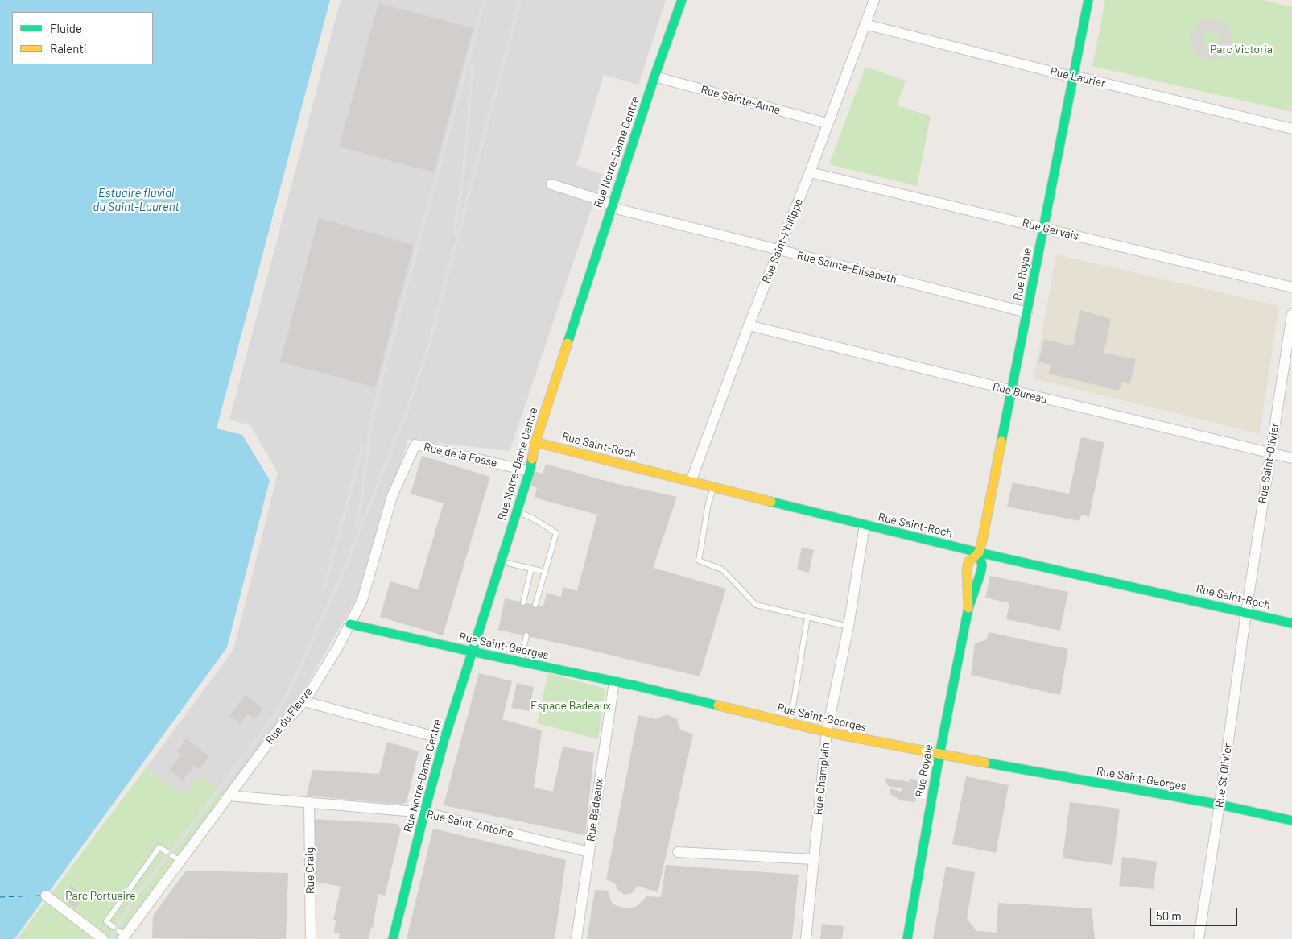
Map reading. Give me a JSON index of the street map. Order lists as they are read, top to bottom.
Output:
{
  "streets": {
    "main road": [
      "Rue Notre-Dame Centre",
      "Rue Royale",
      "Rue Saint-Roch",
      "Rue Saint-Georges"
    ],
    "street": [
      "Rue Laurier",
      "Rue Sainte-Anne",
      "Rue Gervais",
      "Rue Saint-Philippe",
      "Rue Sainte-Élisabeth",
      "Rue Bureau",
      "Rue de la Fosse",
      "Rue Saint-Olivier",
      "Rue du Fleuve",
      "Rue St Olivier",
      "Rue Champlain",
      "Rue Badeaux",
      "Rue Saint-Antoine",
      "Rue Craig"
    ]
  },
  "crossings": [
    ["Rue Laurier", "Rue Saint-Philippe"],
    ["Rue Laurier", "Rue Royale"],
    ["Rue Sainte-Anne", "Rue Notre-Dame Centre"],
    ["Rue Sainte-Anne", "Rue Saint-Philippe"],
    ["Rue Notre-Dame Centre", "Rue Sainte-Élisabeth"],
    ["Rue Notre-Dame Centre", "Rue Saint-Roch"],
    ["Rue Notre-Dame Centre", "Rue de la Fosse"],
    ["Rue Notre-Dame Centre", "Rue Saint-Georges"],
    ["Rue Notre-Dame Centre", "Rue Saint-Antoine"],
    ["Rue Gervais", "Rue Saint-Philippe"],
    ["Rue Gervais", "Rue Royale"],
    ["Rue Saint-Philippe", "Rue Sainte-Élisabeth"],
    ["Rue Saint-Philippe", "Rue Bureau"],
    ["Rue Saint-Philippe", "Rue Saint-Roch"],
    ["Rue Sainte-Élisabeth", "Rue Royale"],
    ["Rue Royale", "Rue Bureau"],
    ["Rue Royale", "Rue Saint-Roch"],
    ["Rue Royale", "Rue Saint-Georges"],
    ["Rue Bureau", "Rue Saint-Olivier"],
    ["Rue Saint-Roch", "Rue Saint-Olivier"],
    ["Rue Saint-Roch", "Rue St Olivier"],
    ["Rue Saint-Roch", "Rue Champlain"],
    ["Rue de la Fosse", "Rue du Fleuve"],
    ["Rue Saint-Olivier", "Rue St Olivier"],
    ["Rue Saint-Georges", "Rue du Fleuve"],
    ["Rue Saint-Georges", "Rue St Olivier"],
    ["Rue Saint-Georges", "Rue Champlain"],
    ["Rue Saint-Georges", "Rue Badeaux"],
    ["Rue du Fleuve", "Rue Saint-Antoine"],
    ["Rue Badeaux", "Rue Saint-Antoine"],
    ["Rue Saint-Antoine", "Rue Craig"]
  ],
  "water": ["Estuaire fluvial du Saint-Laurent"],
  "parks": ["Parc Victoria", "Espace Badeaux", "Parc Portuaire"],
  "legend": ["Fluide", "Ralenti"],
  "scale_bar": "50 m"
}
